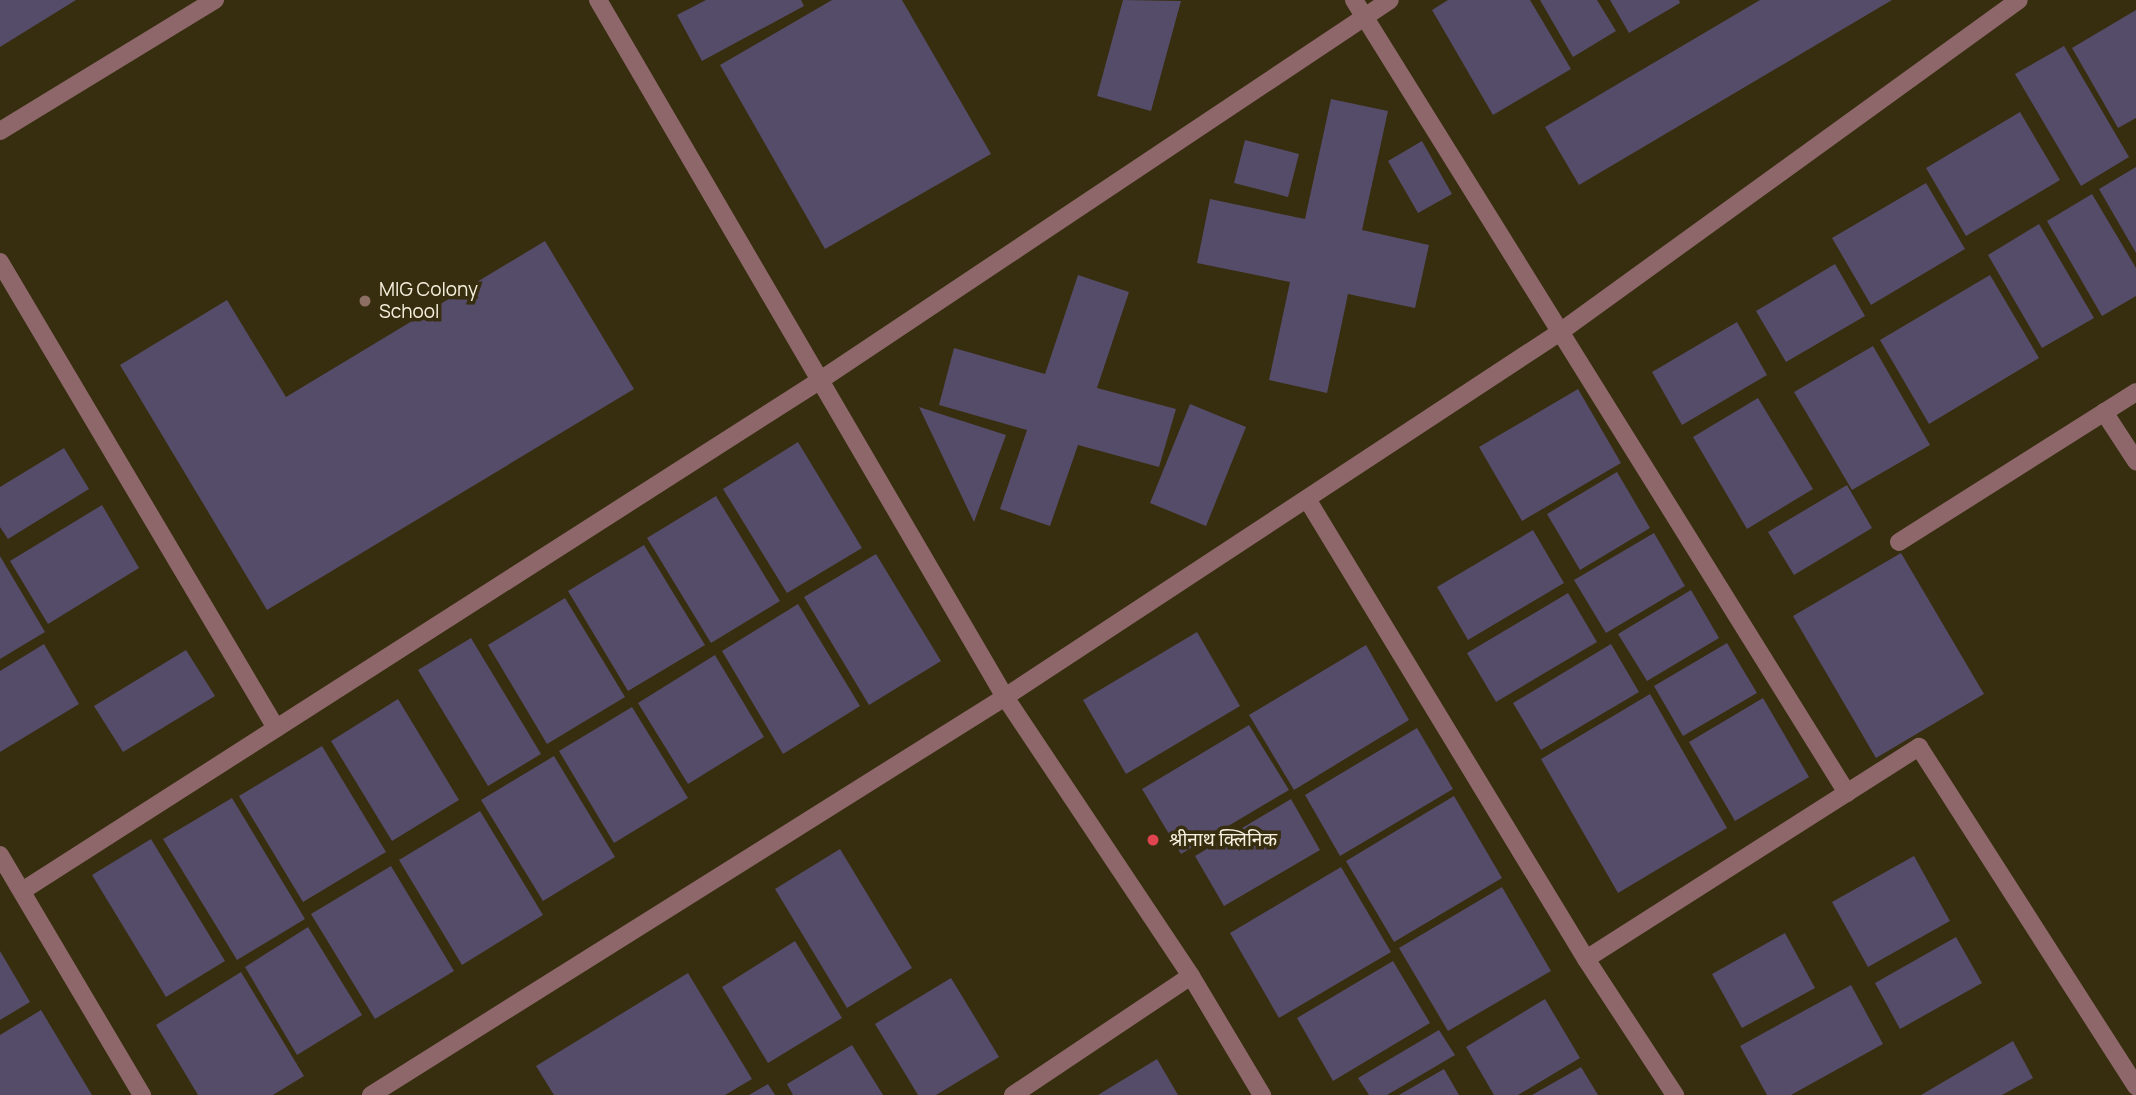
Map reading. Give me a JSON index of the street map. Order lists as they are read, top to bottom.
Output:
{
  "places": ["MIG Colony School", "श्रीनाथ क्लिनिक"]
}
